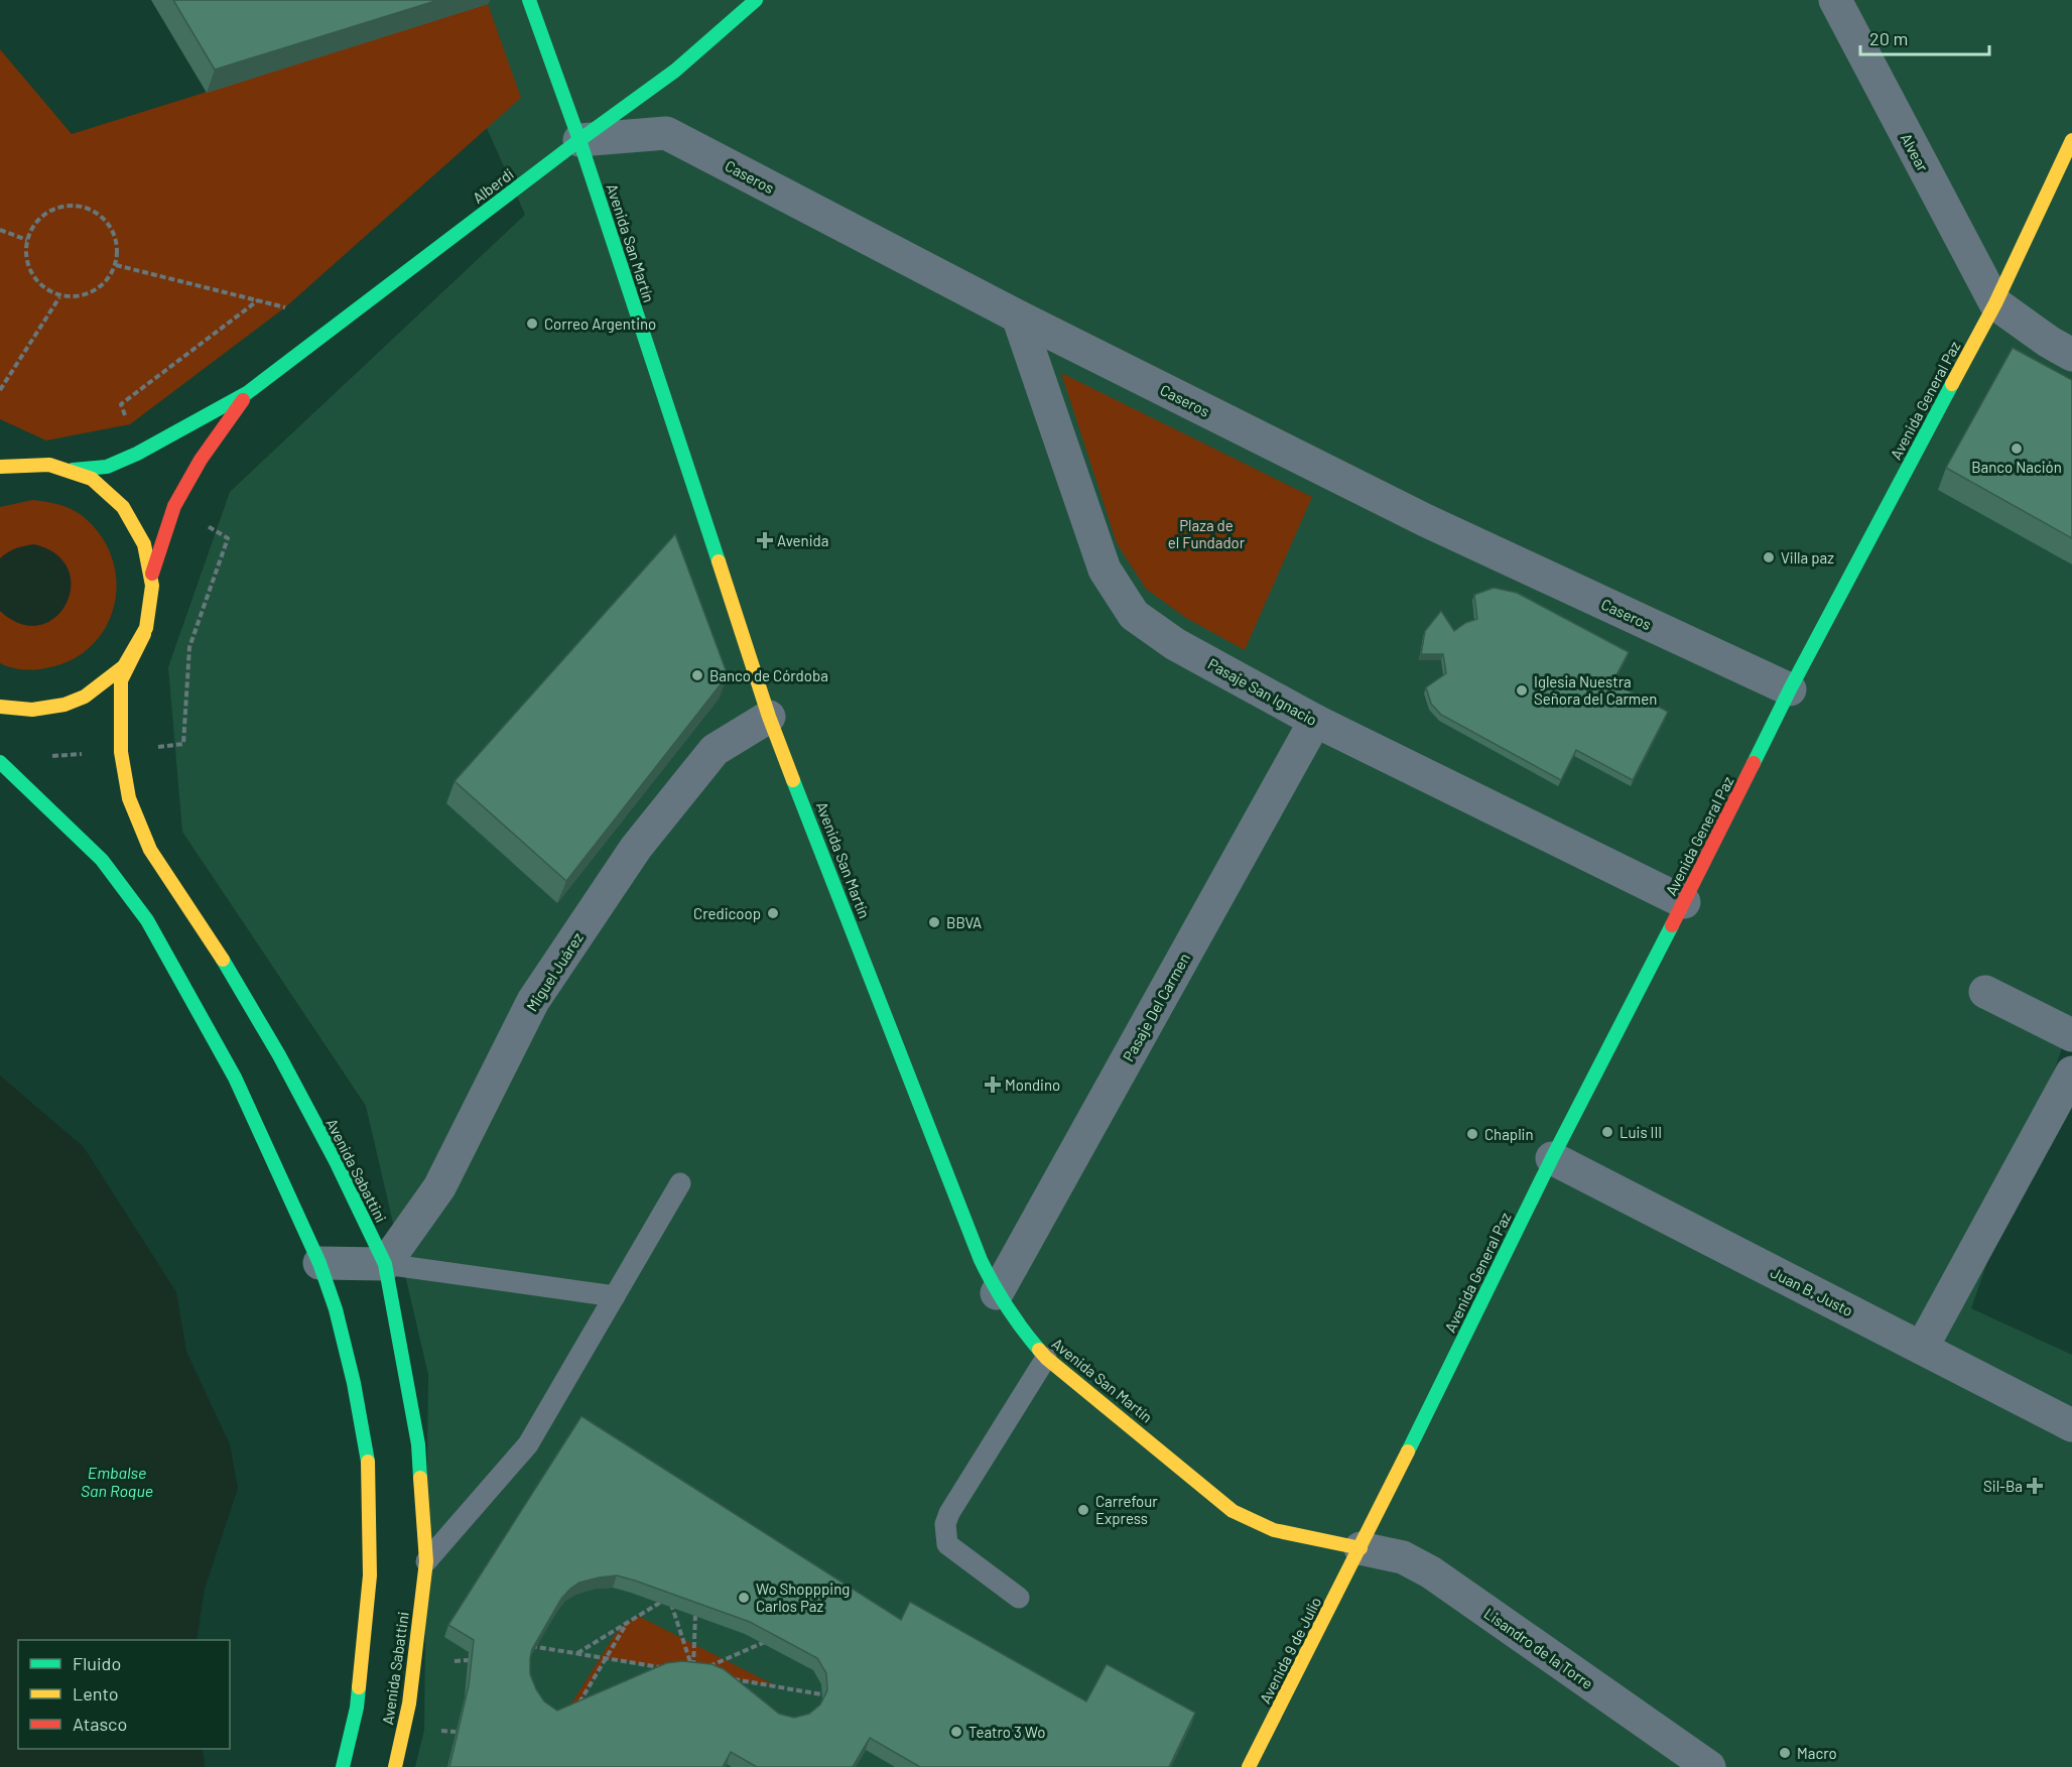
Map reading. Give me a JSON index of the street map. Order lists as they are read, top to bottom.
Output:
{
  "streets": {
    "main road": [
      "Alberdi",
      "Avenida San Martín",
      "Avenida General Paz",
      "Avenida Sabattini",
      "Avenida 9 de Julio"
    ],
    "street": [
      "Alvear",
      "Caseros",
      "Pasaje San Ignacio",
      "Miguel Juárez",
      "Pasaje Del Carmen",
      "Juan B. Justo",
      "Lisandro de la Torre"
    ]
  },
  "crossings": [
    ["Alvear", "Avenida General Paz"],
    ["Caseros", "Alberdi"],
    ["Caseros", "Avenida San Martín"],
    ["Caseros", "Avenida General Paz"],
    ["Caseros", "Pasaje San Ignacio"],
    ["Alberdi", "Avenida San Martín"],
    ["Avenida San Martín", "Avenida General Paz"],
    ["Avenida San Martín", "Miguel Juárez"],
    ["Avenida San Martín", "Pasaje Del Carmen"],
    ["Avenida San Martín", "Lisandro de la Torre"],
    ["Avenida San Martín", "Avenida 9 de Julio"],
    ["Avenida General Paz", "Pasaje San Ignacio"],
    ["Avenida General Paz", "Juan B. Justo"],
    ["Avenida General Paz", "Lisandro de la Torre"],
    ["Avenida General Paz", "Avenida 9 de Julio"],
    ["Pasaje San Ignacio", "Pasaje Del Carmen"],
    ["Miguel Juárez", "Avenida Sabattini"],
    ["Lisandro de la Torre", "Avenida 9 de Julio"]
  ],
  "water": ["Embalse San Roque"],
  "parks": ["Plaza de el Fundador"],
  "places": {
    "other": [
      "Correo Argentino",
      "Banco Nación",
      "Villa paz",
      "Banco de Córdoba",
      "Iglesia Nuestra Señora del Carmen",
      "Credicoop",
      "BBVA",
      "Luis III",
      "Chaplin",
      "Carrefour Express",
      "Wo Shoppping Carlos Paz",
      "Teatro 3 Wo",
      "Macro"
    ],
    "health": ["Avenida", "Mondino", "Sil-Ba"]
  },
  "legend": ["Fluido", "Lento", "Atasco"],
  "scale_bar": "20 m"
}
